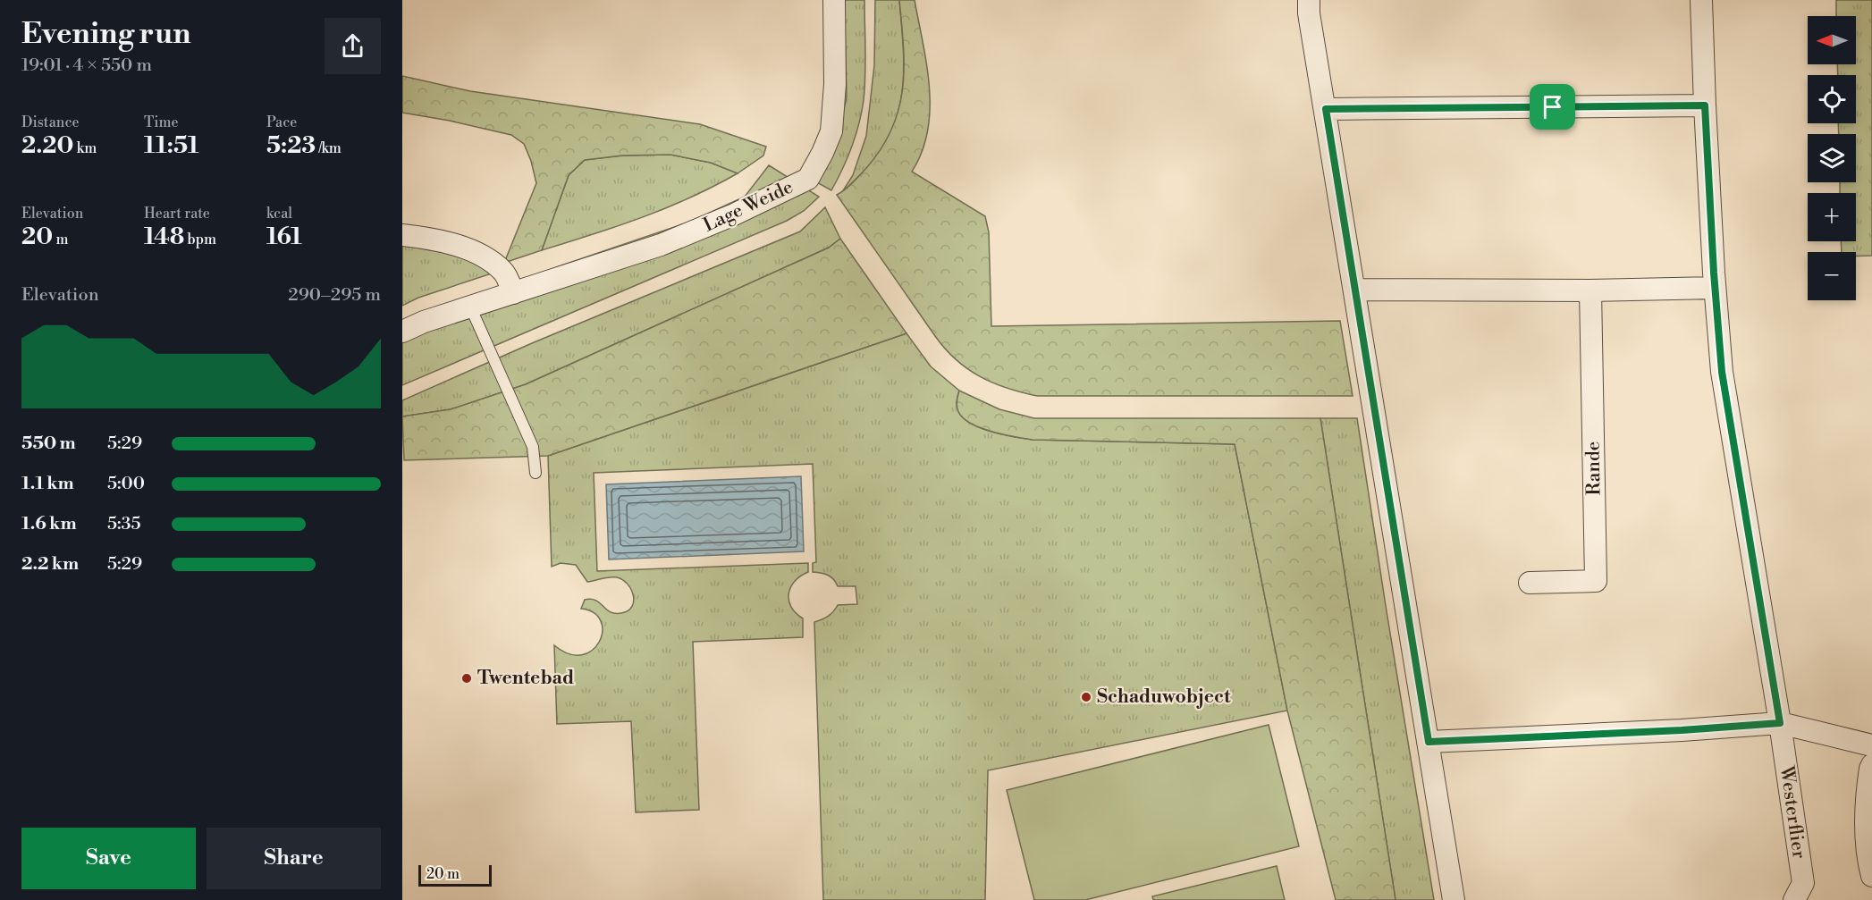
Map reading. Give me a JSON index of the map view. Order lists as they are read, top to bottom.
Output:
{
  "streets": {
    "street": ["Lage Weide", "Rande", "Westerflier"]
  },
  "places": ["Twentebad", "Schaduwobject"],
  "scale_bar": "20 m",
  "north": "left",
  "page": {
    "heading": ["Evening run", "19:01 · 4 × 550 m"],
    "map_buttons": ["+", "−"],
    "stats": [
      ["Distance", "2.20 km"],
      ["Time", "11:51"],
      ["Pace", "5:23 /km"],
      ["Elevation", "20 m"],
      ["Heart rate", "148 bpm"],
      ["kcal", "161"]
    ],
    "chart": ["Elevation", "290–295 m"],
    "list": [
      {
        "name": "550 m",
        "note": "5:29"
      },
      {
        "name": "1.1 km",
        "note": "5:00"
      },
      {
        "name": "1.6 km",
        "note": "5:35"
      },
      {
        "name": "2.2 km",
        "note": "5:29"
      }
    ],
    "buttons": ["Save", "Share"],
    "scale": "20 m"
  }
}
